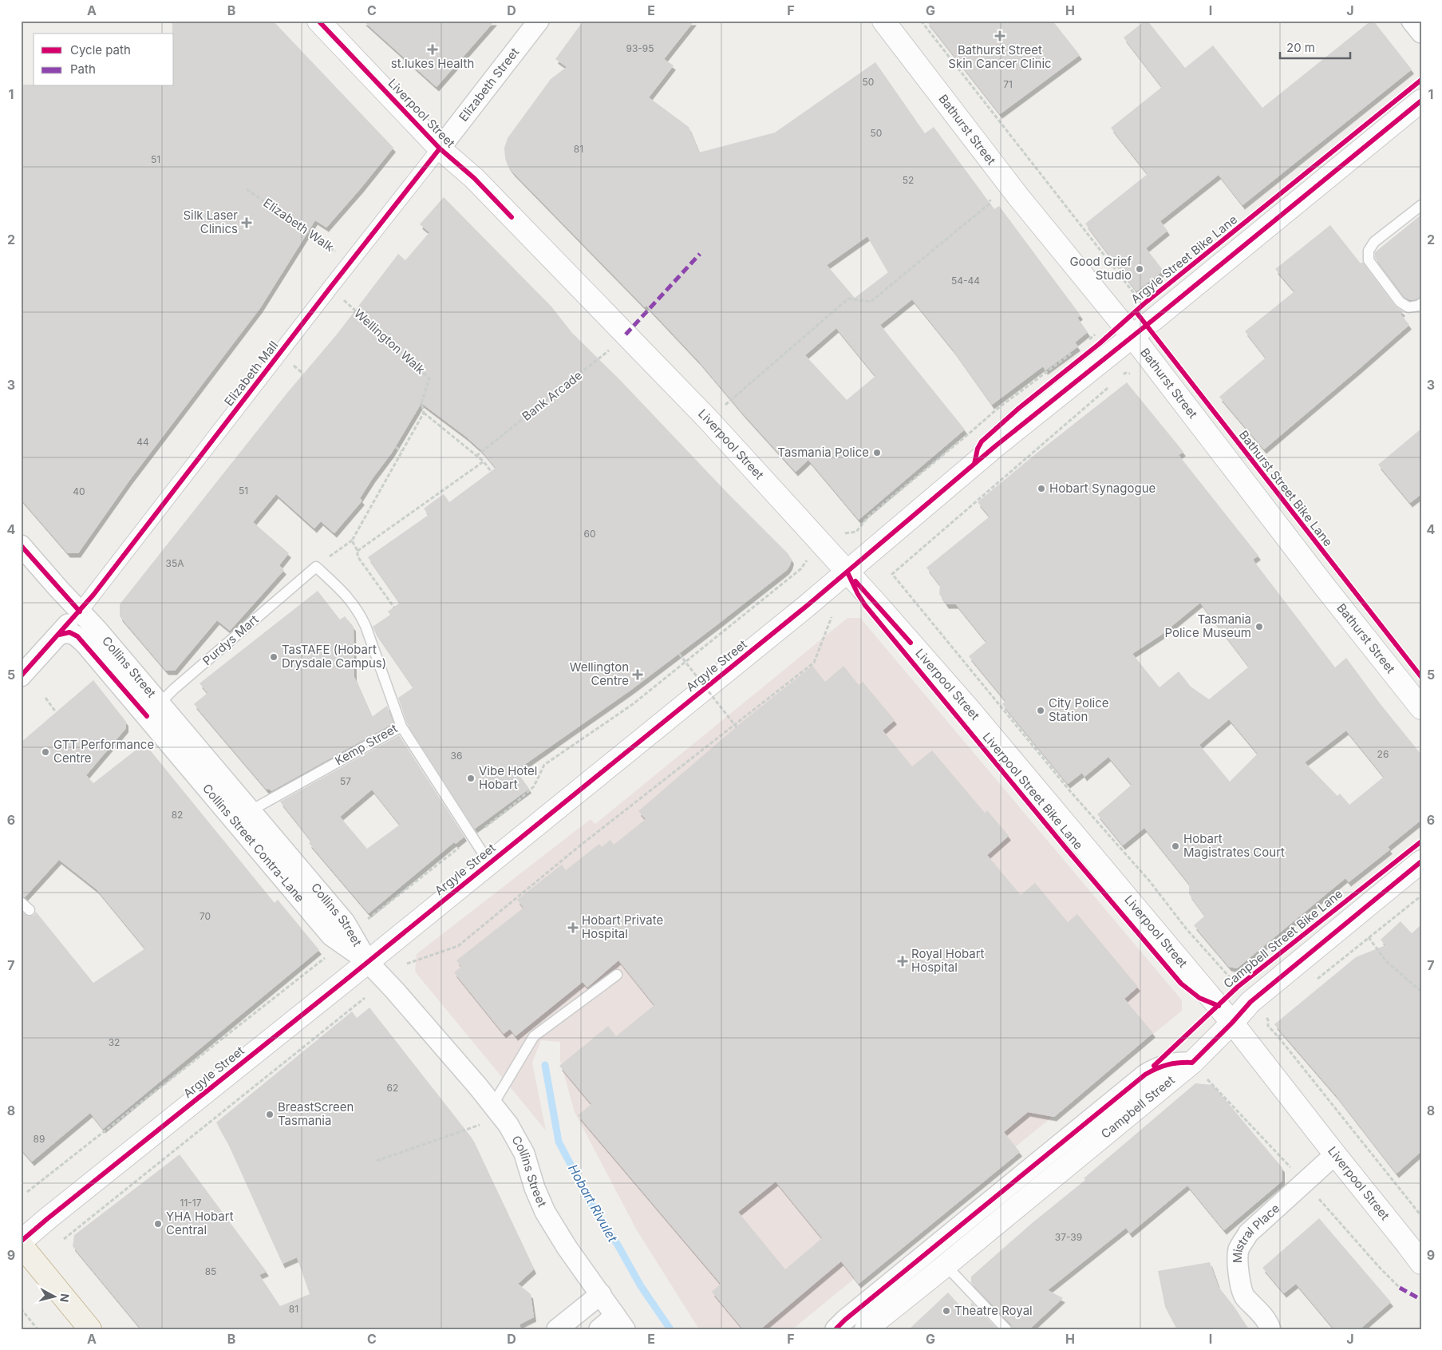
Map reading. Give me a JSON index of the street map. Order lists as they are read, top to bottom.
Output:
{
  "streets": {
    "main road": [
      "Liverpool Street",
      "Bathurst Street",
      "Argyle Street",
      "Campbell Street"
    ],
    "street": [
      "Elizabeth Street",
      "Elizabeth Mall",
      "Collins Street",
      "Collins Street Contra-Lane",
      "Mistral Place"
    ],
    "lane": ["Purdys Mart", "Kemp Street"],
    "path": ["Elizabeth Walk", "Wellington Walk", "Bank Arcade"],
    "cycle path": ["Argyle Street Bike Lane", "Liverpool Street Bike Lane", "Campbell Street Bike Lane"]
  },
  "crossings": [
    ["Elizabeth Street", "Liverpool Street"],
    ["Elizabeth Street", "Elizabeth Mall"],
    ["Liverpool Street", "Elizabeth Mall"],
    ["Liverpool Street", "Bank Arcade"],
    ["Liverpool Street", "Argyle Street"],
    ["Liverpool Street", "Campbell Street Bike Lane"],
    ["Liverpool Street", "Campbell Street"],
    ["Liverpool Street", "Mistral Place"],
    ["Bathurst Street", "Argyle Street"],
    ["Elizabeth Walk", "Elizabeth Mall"],
    ["Wellington Walk", "Elizabeth Mall"],
    ["Elizabeth Mall", "Collins Street"],
    ["Purdys Mart", "Collins Street"],
    ["Purdys Mart", "Kemp Street"],
    ["Purdys Mart", "Collins Street Contra-Lane"],
    ["Argyle Street", "Collins Street"],
    ["Argyle Street", "Collins Street Contra-Lane"],
    ["Collins Street", "Collins Street Contra-Lane"],
    ["Kemp Street", "Collins Street Contra-Lane"],
    ["Campbell Street Bike Lane", "Campbell Street"]
  ],
  "water": ["Hobart Rivulet"],
  "places": {
    "health": [
      "Bathurst Street Skin Cancer Clinic",
      "st.lukes Health",
      "Silk Laser Clinics",
      "Wellington Centre",
      "Hobart Private Hospital",
      "Royal Hobart Hospital"
    ],
    "other": [
      "Good Grief Studio",
      "Tasmania Police",
      "Hobart Synagogue",
      "Tasmania Police Museum",
      "TasTAFE (Hobart Drysdale Campus)",
      "City Police Station",
      "GTT Performance Centre",
      "Vibe Hotel Hobart",
      "Hobart Magistrates Court",
      "BreastScreen Tasmania",
      "YHA Hobart Central",
      "Theatre Royal"
    ]
  },
  "house_numbers": [
    "93-95",
    "50",
    "71",
    "50",
    "81",
    "51",
    "52",
    "54-44",
    "44",
    "51",
    "40",
    "60",
    "35A",
    "26",
    "36",
    "57",
    "82",
    "70",
    "32",
    "62",
    "89",
    "11-17",
    "37-39",
    "85",
    "81"
  ],
  "legend": ["Cycle path", "Path"],
  "scale_bar": "20 m",
  "north": "right",
  "grid": {
    "columns": [
      "A",
      "B",
      "C",
      "D",
      "E",
      "F",
      "G",
      "H",
      "I",
      "J"
    ],
    "rows": [
      "1",
      "2",
      "3",
      "4",
      "5",
      "6",
      "7",
      "8",
      "9"
    ]
  }
}
